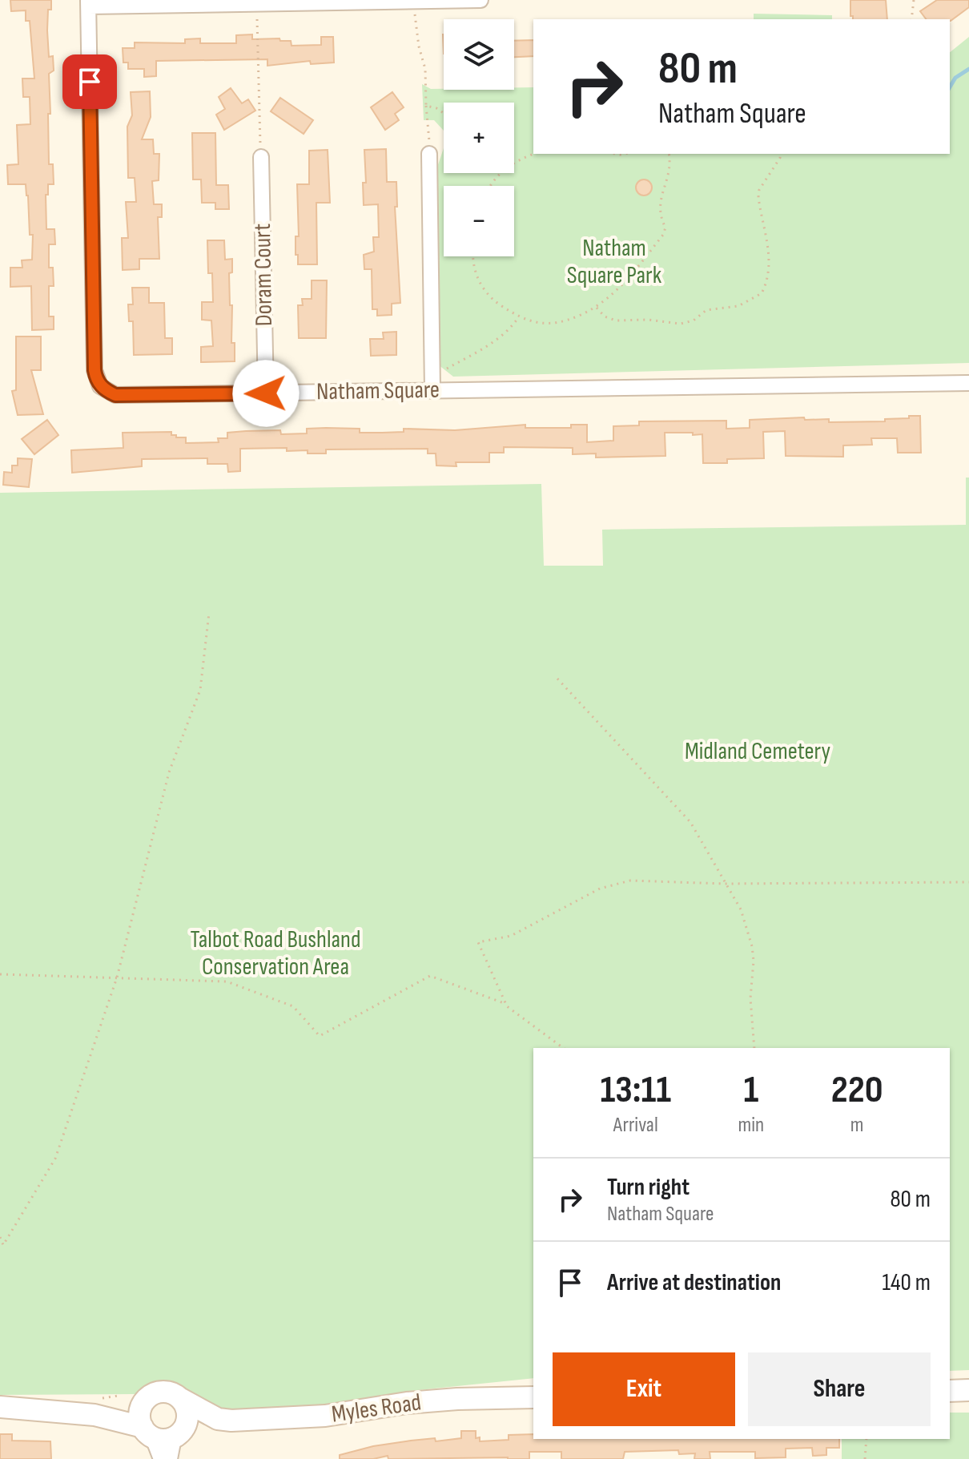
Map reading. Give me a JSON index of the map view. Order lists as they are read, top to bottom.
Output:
{
  "streets": {
    "street": ["Doram Court", "Natham Square", "Myles Road"]
  },
  "crossings": [
    ["Doram Court", "Natham Square"]
  ],
  "parks": ["Natham Square Park", "Midland Cemetery", "Talbot Road Bushland Conservation Area"],
  "page": {
    "map_buttons": ["+", "−"],
    "turn": ["80 m", "Natham Square"],
    "eta": [
      "13:11",
      "Arrival",
      "1",
      "min",
      "220",
      "m"
    ],
    "list": [
      {
        "name": "Turn right",
        "note": "Natham Square",
        "value": "80 m"
      },
      {
        "name": "Arrive at destination",
        "value": "140 m"
      }
    ],
    "buttons": ["Exit", "Share"]
  }
}
